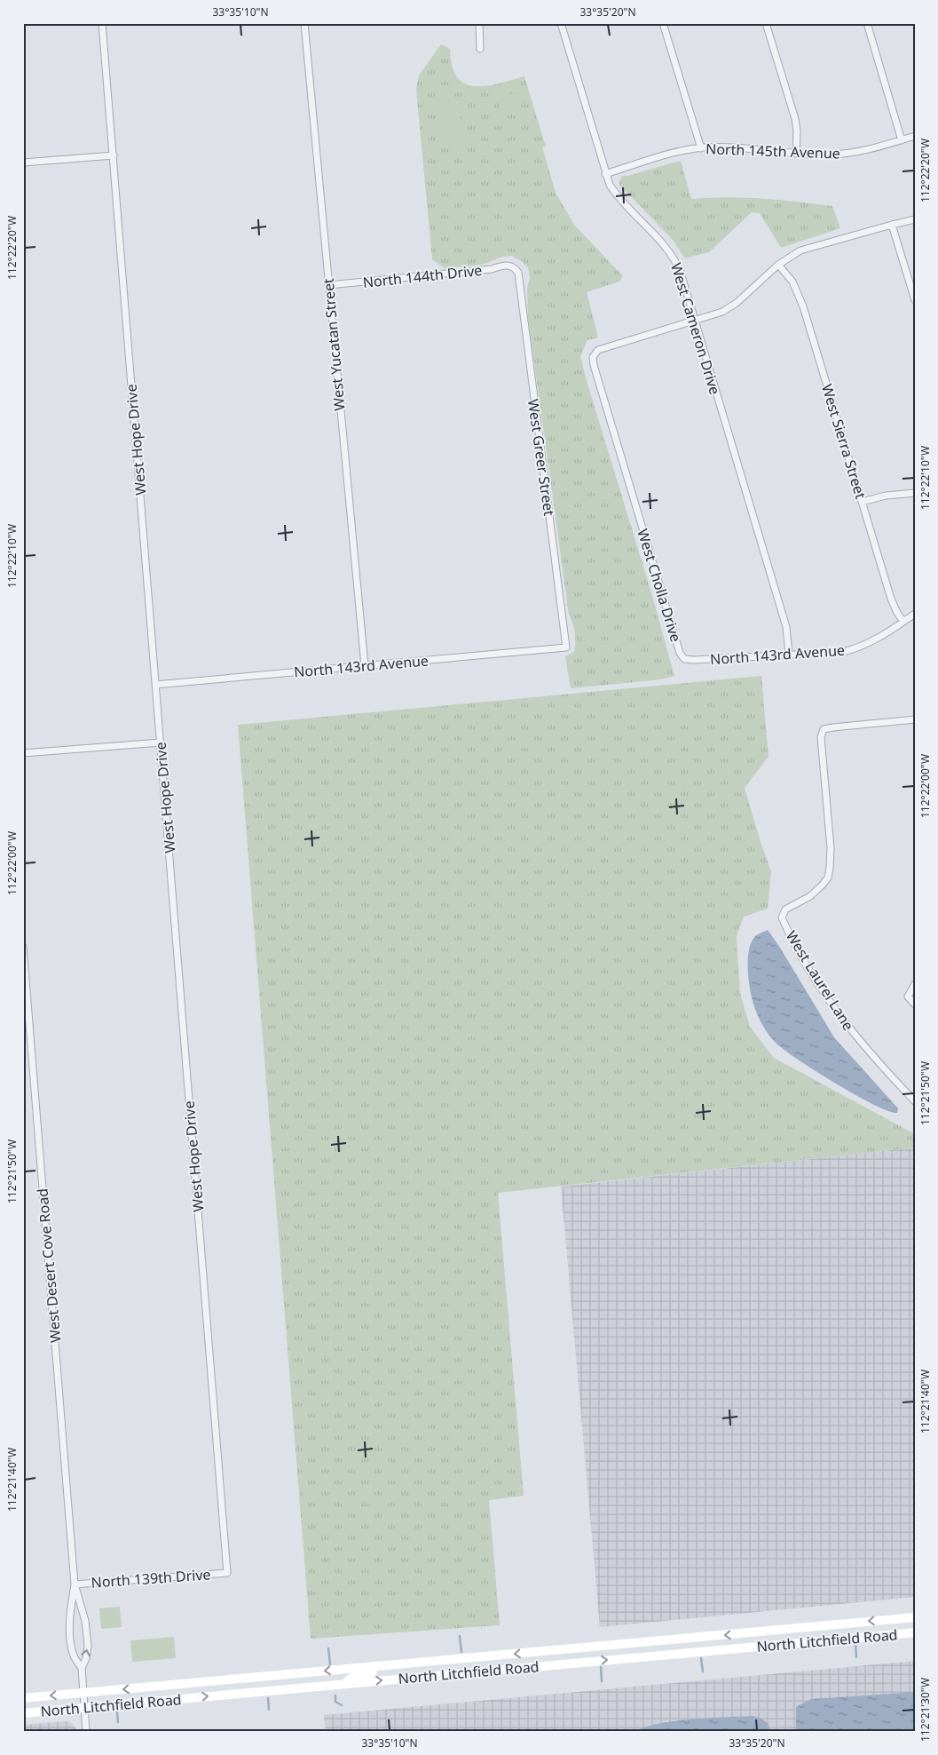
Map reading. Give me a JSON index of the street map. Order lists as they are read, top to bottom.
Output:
{
  "streets": {
    "main road": ["North Litchfield Road"],
    "street": [
      "North 145th Avenue",
      "North 144th Drive",
      "West Cameron Drive",
      "West Yucatan Street",
      "West Hope Drive",
      "West Sierra Street",
      "West Greer Street",
      "West Cholla Drive",
      "North 143rd Avenue",
      "West Laurel Lane",
      "West Desert Cove Road",
      "North 139th Drive"
    ]
  },
  "crossings": [
    ["North 145th Avenue", "West Cameron Drive"],
    ["North 144th Drive", "West Yucatan Street"],
    ["North 144th Drive", "West Greer Street"],
    ["West Cameron Drive", "West Cholla Drive"],
    ["West Cameron Drive", "North 143rd Avenue"],
    ["West Yucatan Street", "North 143rd Avenue"],
    ["West Hope Drive", "North 143rd Avenue"],
    ["West Hope Drive", "North 139th Drive"],
    ["West Sierra Street", "North 143rd Avenue"],
    ["West Greer Street", "North 143rd Avenue"],
    ["West Cholla Drive", "North 143rd Avenue"],
    ["West Desert Cove Road", "North 139th Drive"],
    ["West Desert Cove Road", "North Litchfield Road"]
  ],
  "coordinates": [
    "33°35'10\"N",
    "33°35'20\"N",
    "112°22'20\"W",
    "112°22'10\"W",
    "112°22'00\"W",
    "112°21'50\"W",
    "112°21'40\"W",
    "112°21'30\"W"
  ]
}
